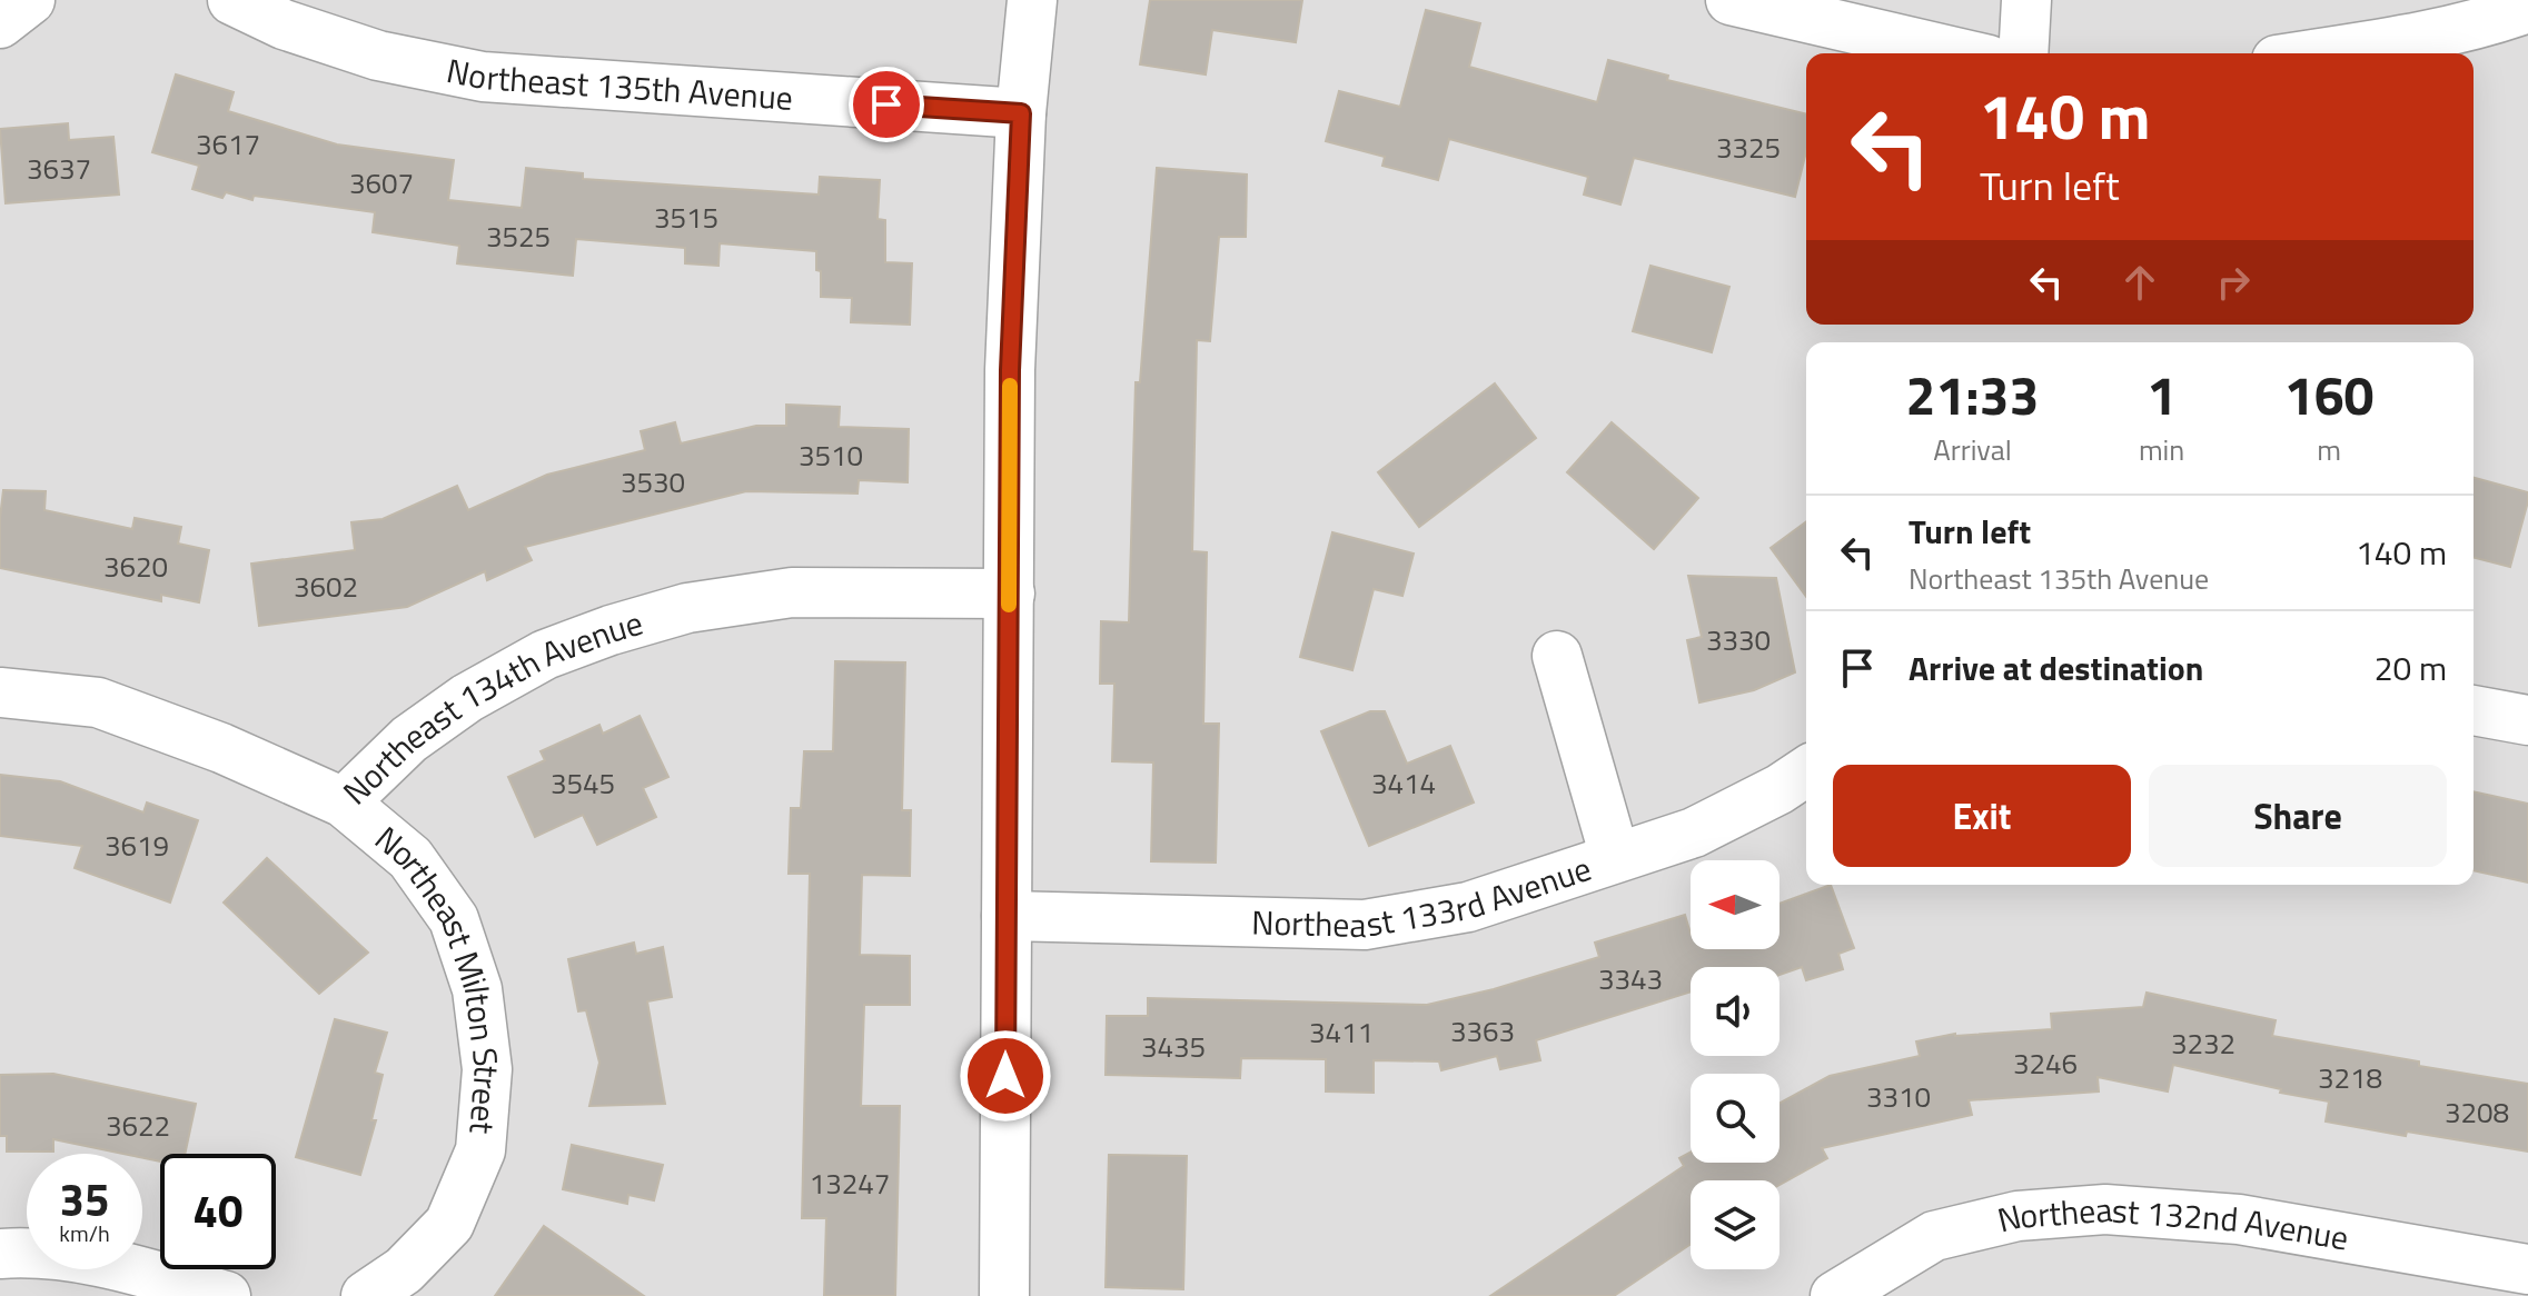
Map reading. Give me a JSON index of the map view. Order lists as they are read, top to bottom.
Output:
{
  "streets": {
    "street": [
      "Northeast 135th Avenue",
      "Northeast 134th Avenue",
      "Northeast 133rd Avenue",
      "Northeast Milton Street",
      "Northeast 132nd Avenue"
    ]
  },
  "crossings": [
    ["Northeast 134th Avenue", "Northeast Milton Street"]
  ],
  "house_numbers": [
    "3617",
    "3325",
    "3637",
    "3607",
    "3515",
    "3525",
    "3510",
    "3530",
    "3620",
    "3602",
    "3330",
    "3545",
    "3414",
    "3619",
    "3343",
    "3363",
    "3411",
    "3232",
    "3435",
    "3246",
    "3218",
    "3310",
    "3208",
    "3622",
    "13247"
  ],
  "north": "left",
  "page": {
    "turn": ["140 m", "Turn left"],
    "eta": [
      "21:33",
      "Arrival",
      "1",
      "min",
      "160",
      "m"
    ],
    "list": [
      {
        "name": "Turn left",
        "note": "Northeast 135th Avenue",
        "value": "140 m"
      },
      {
        "name": "Arrive at destination",
        "value": "20 m"
      }
    ],
    "buttons": ["Exit", "Share"],
    "speed": "35 km/h",
    "limit": "40"
  }
}
